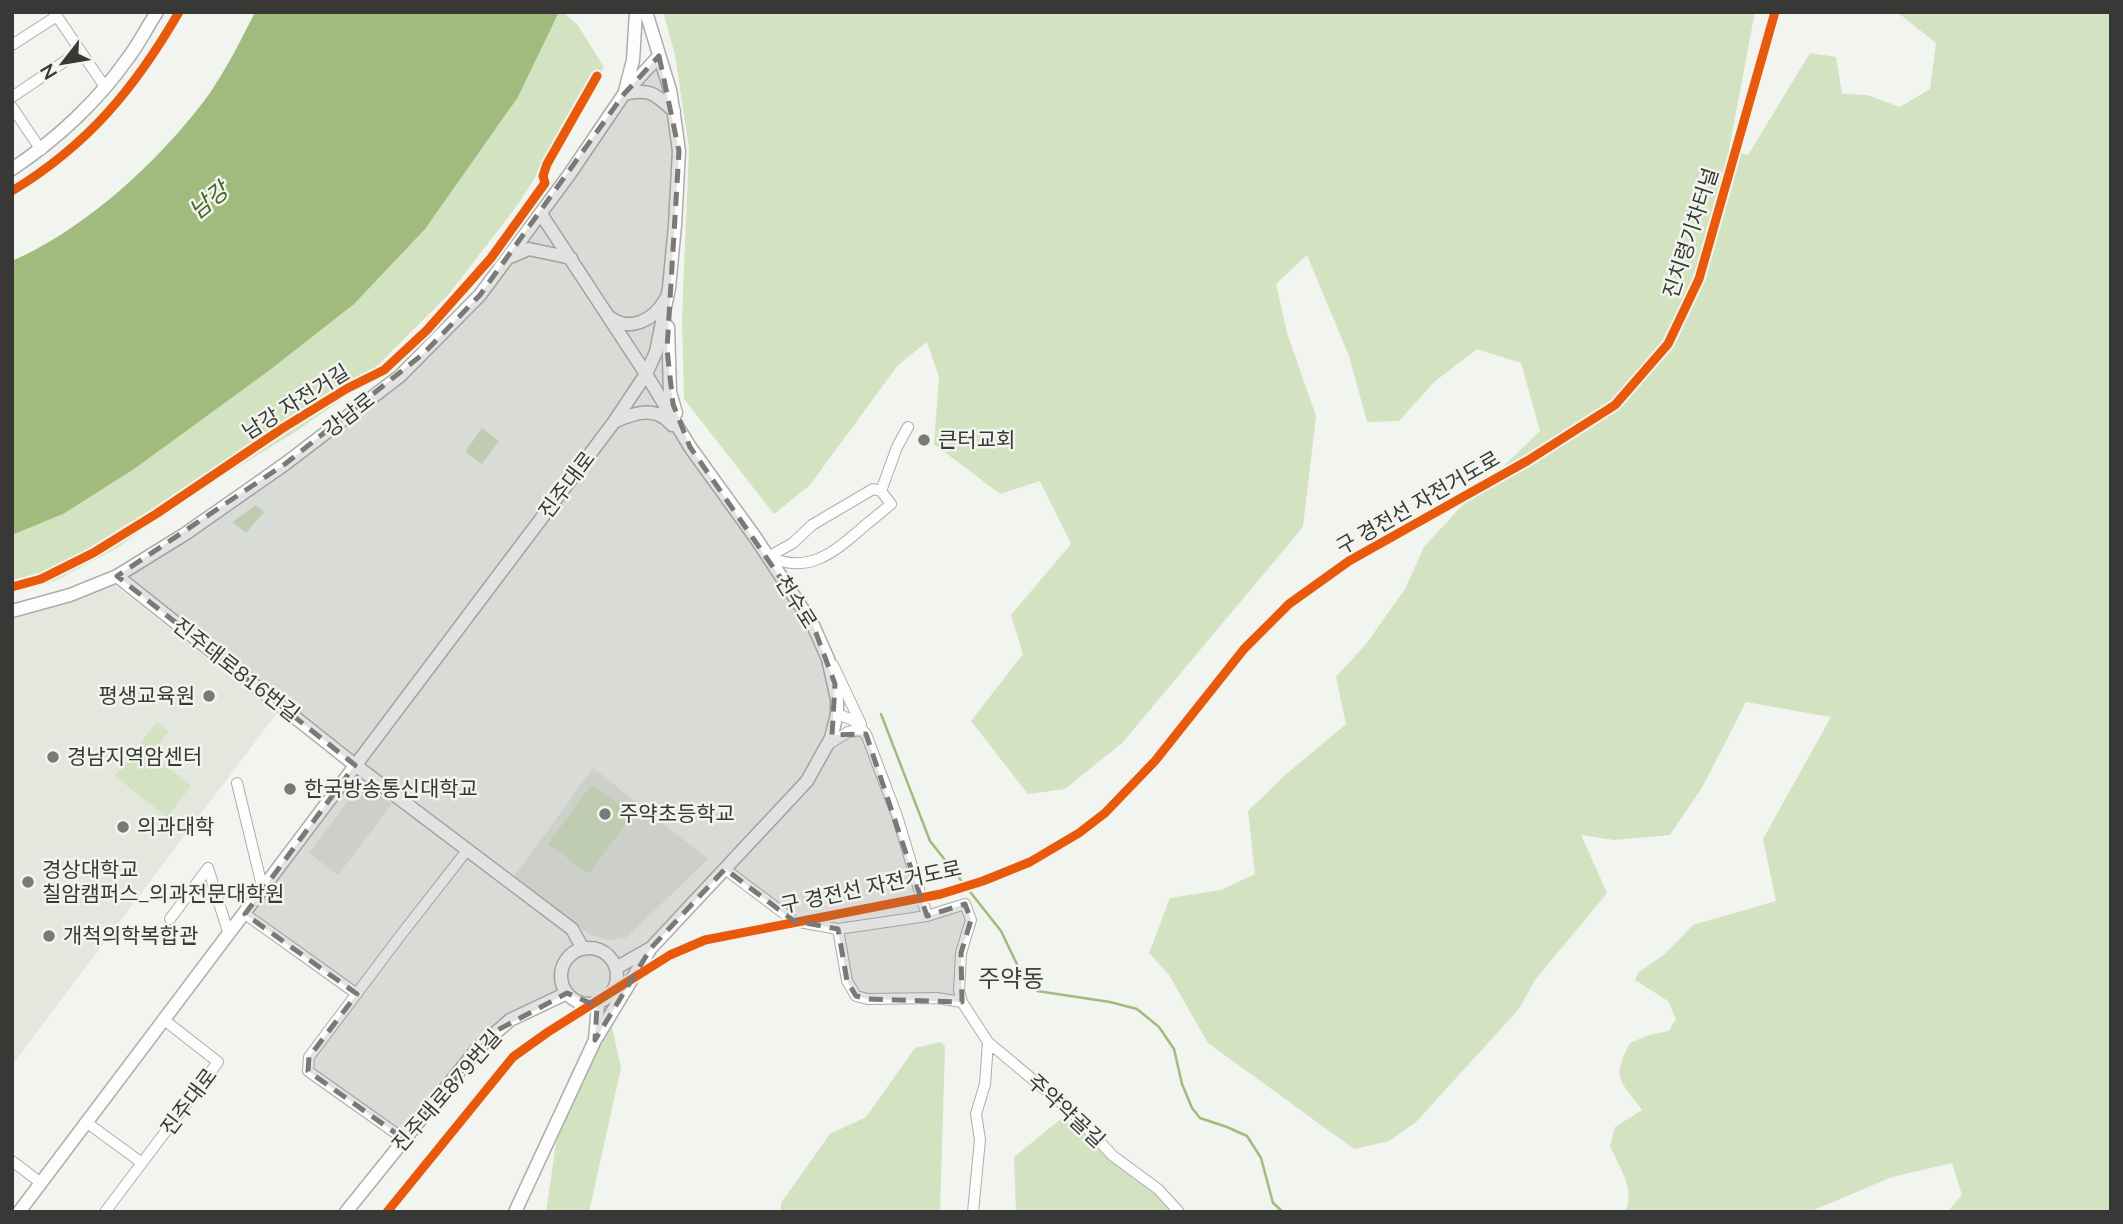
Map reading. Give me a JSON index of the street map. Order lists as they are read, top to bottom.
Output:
{
  "streets": {
    "street": [
      "강남로",
      "진주대로",
      "천수로",
      "진주대로816번길",
      "진주대로879번길",
      "주약약골길"
    ],
    "cycle path": ["진치령기차터널", "남강 자전거길"]
  },
  "crossings": [
    ["강남로", "진주대로"],
    ["강남로", "천수로"],
    ["강남로", "진주대로816번길"],
    ["진주대로", "천수로"],
    ["진주대로", "진주대로816번길"],
    ["천수로", "진주대로816번길"],
    ["천수로", "진주대로879번길"],
    ["진주대로816번길", "진주대로879번길"]
  ],
  "districts": ["주약동"],
  "water": ["남강"],
  "places": [
    "큰터교회",
    "평생교육원",
    "경남지역암센터",
    "한국방송통신대학교",
    "주약초등학교",
    "의과대학",
    "경상대학교 칠암캠퍼스_의과전문대학원",
    "개척의학복합관"
  ],
  "north": "bottom left"
}
